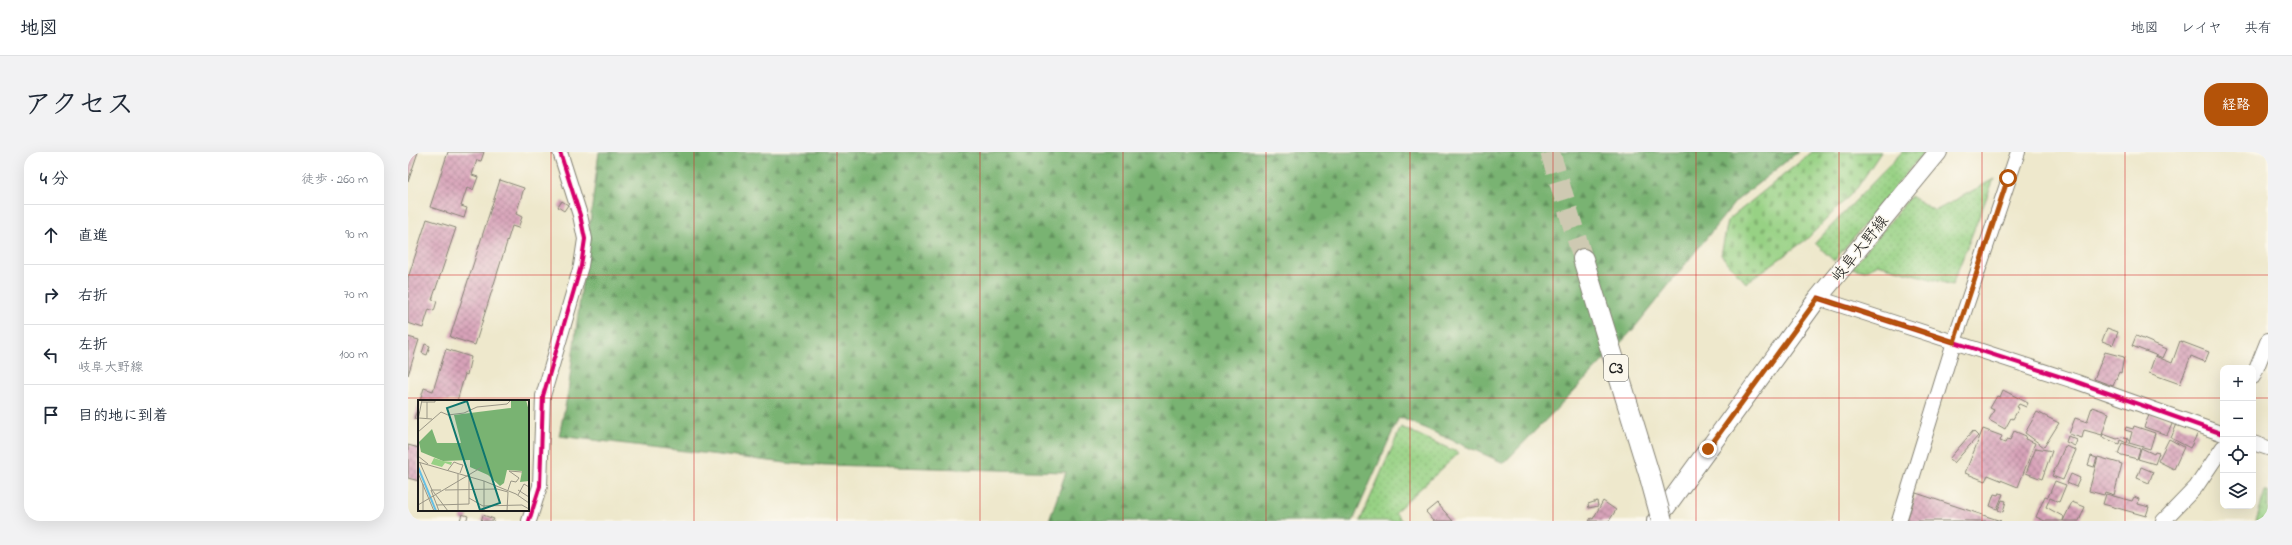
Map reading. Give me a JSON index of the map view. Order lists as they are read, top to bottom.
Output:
{
  "streets": {
    "highway": ["C3"],
    "main road": ["岐阜大野線"]
  },
  "page": {
    "header": "地図",
    "nav": ["地図", "レイヤ", "共有"],
    "title": "アクセス",
    "buttons": "経路",
    "heading": ["4 分", "徒歩 · 260 m"],
    "list": [
      ["直進", "90 m"],
      ["右折", "70 m"],
      ["左折", "岐阜大野線", "100 m"],
      "目的地に到着"
    ],
    "map_buttons": ["+", "−"]
  }
}
